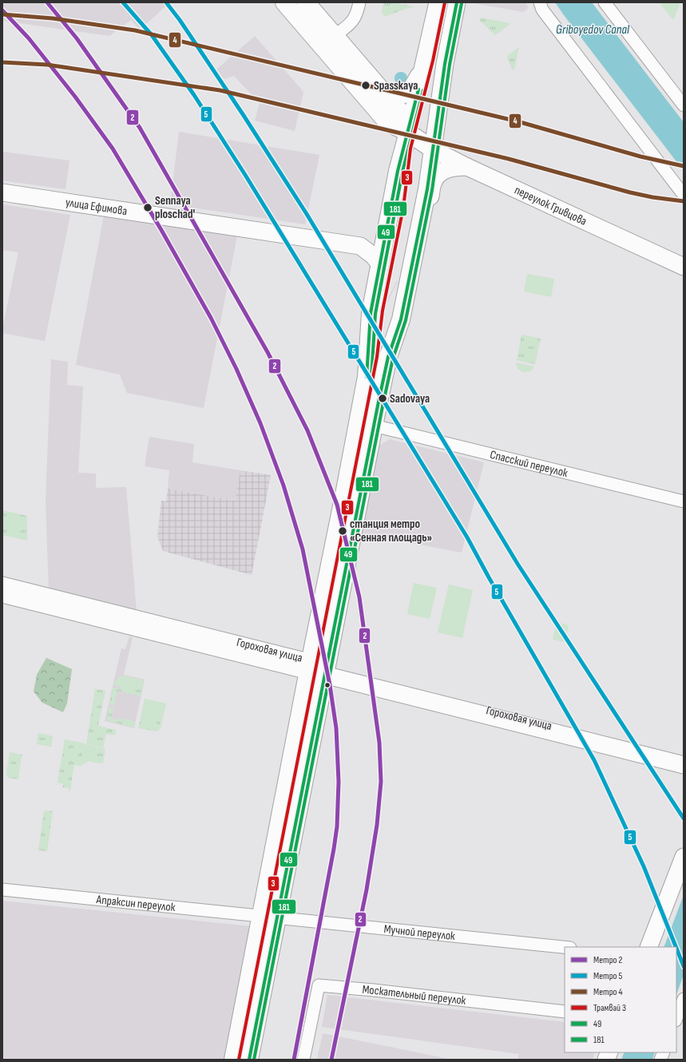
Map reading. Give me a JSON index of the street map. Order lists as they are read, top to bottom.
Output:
{
  "streets": {
    "street": [
      "переулок Гривцова",
      "улица Ефимова",
      "Спасский переулок",
      "Гороховая улица",
      "Апраксин переулок",
      "Мучной переулок",
      "Москательный переулок"
    ]
  },
  "crossings": [
    ["Апраксин переулок", "Мучной переулок"]
  ],
  "water": ["Griboyedov Canal"],
  "places": [
    "Spasskaya",
    "Sennaya ploschad'",
    "Sadovaya",
    "станция метро «Сенная площадь»"
  ],
  "lines": [
    "metro line 2",
    "metro line 5",
    "tram line 3",
    "transit line 49",
    "transit line 181",
    "metro line 4"
  ],
  "legend": [
    "Метро 2",
    "Метро 5",
    "Метро 4",
    "Трамвай 3",
    "49",
    "181"
  ]
}
